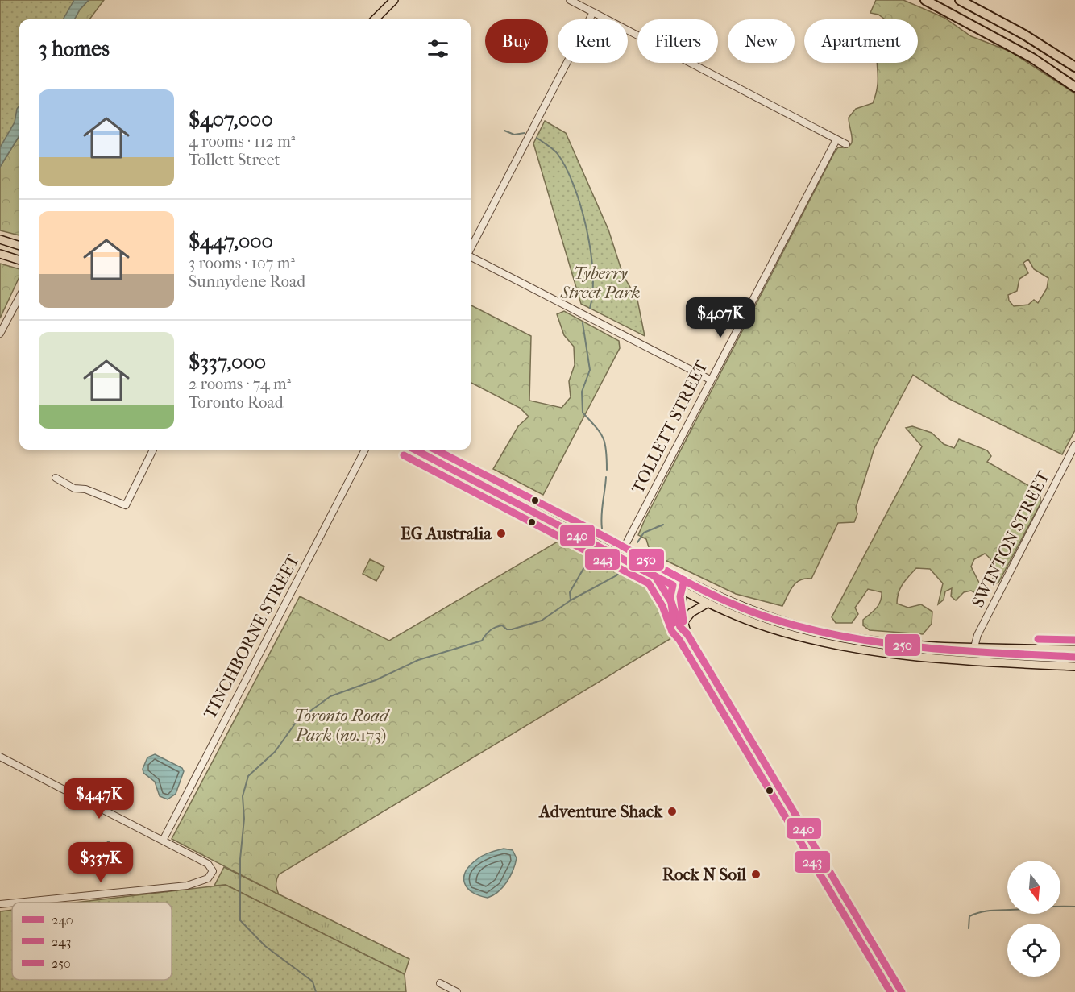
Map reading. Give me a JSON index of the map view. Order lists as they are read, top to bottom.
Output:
{
  "streets": {
    "street": ["TOLLETT STREET", "SWINTON STREET", "TINCHBORNE STREET"]
  },
  "parks": ["Tyberry Street Park", "Toronto Road Park (no.173)"],
  "places": ["EG Australia", "Adventure Shack", "Rock N Soil"],
  "lines": ["transit line 240", "transit line 250", "transit line 243"],
  "legend": ["240", "243", "250"],
  "north": "bottom",
  "page": {
    "chip": [
      "Buy",
      "Rent",
      "Filters",
      "New",
      "Apartment"
    ],
    "heading": "3 homes",
    "list": [
      {
        "name": "$407,000",
        "note": "4 rooms · 112 m² · Tollett Street"
      },
      {
        "name": "$447,000",
        "note": "3 rooms · 107 m² · Sunnydene Road"
      },
      {
        "name": "$337,000",
        "note": "2 rooms · 74 m² · Toronto Road"
      }
    ],
    "price": ["$407K", "$447K", "$337K"]
  }
}
